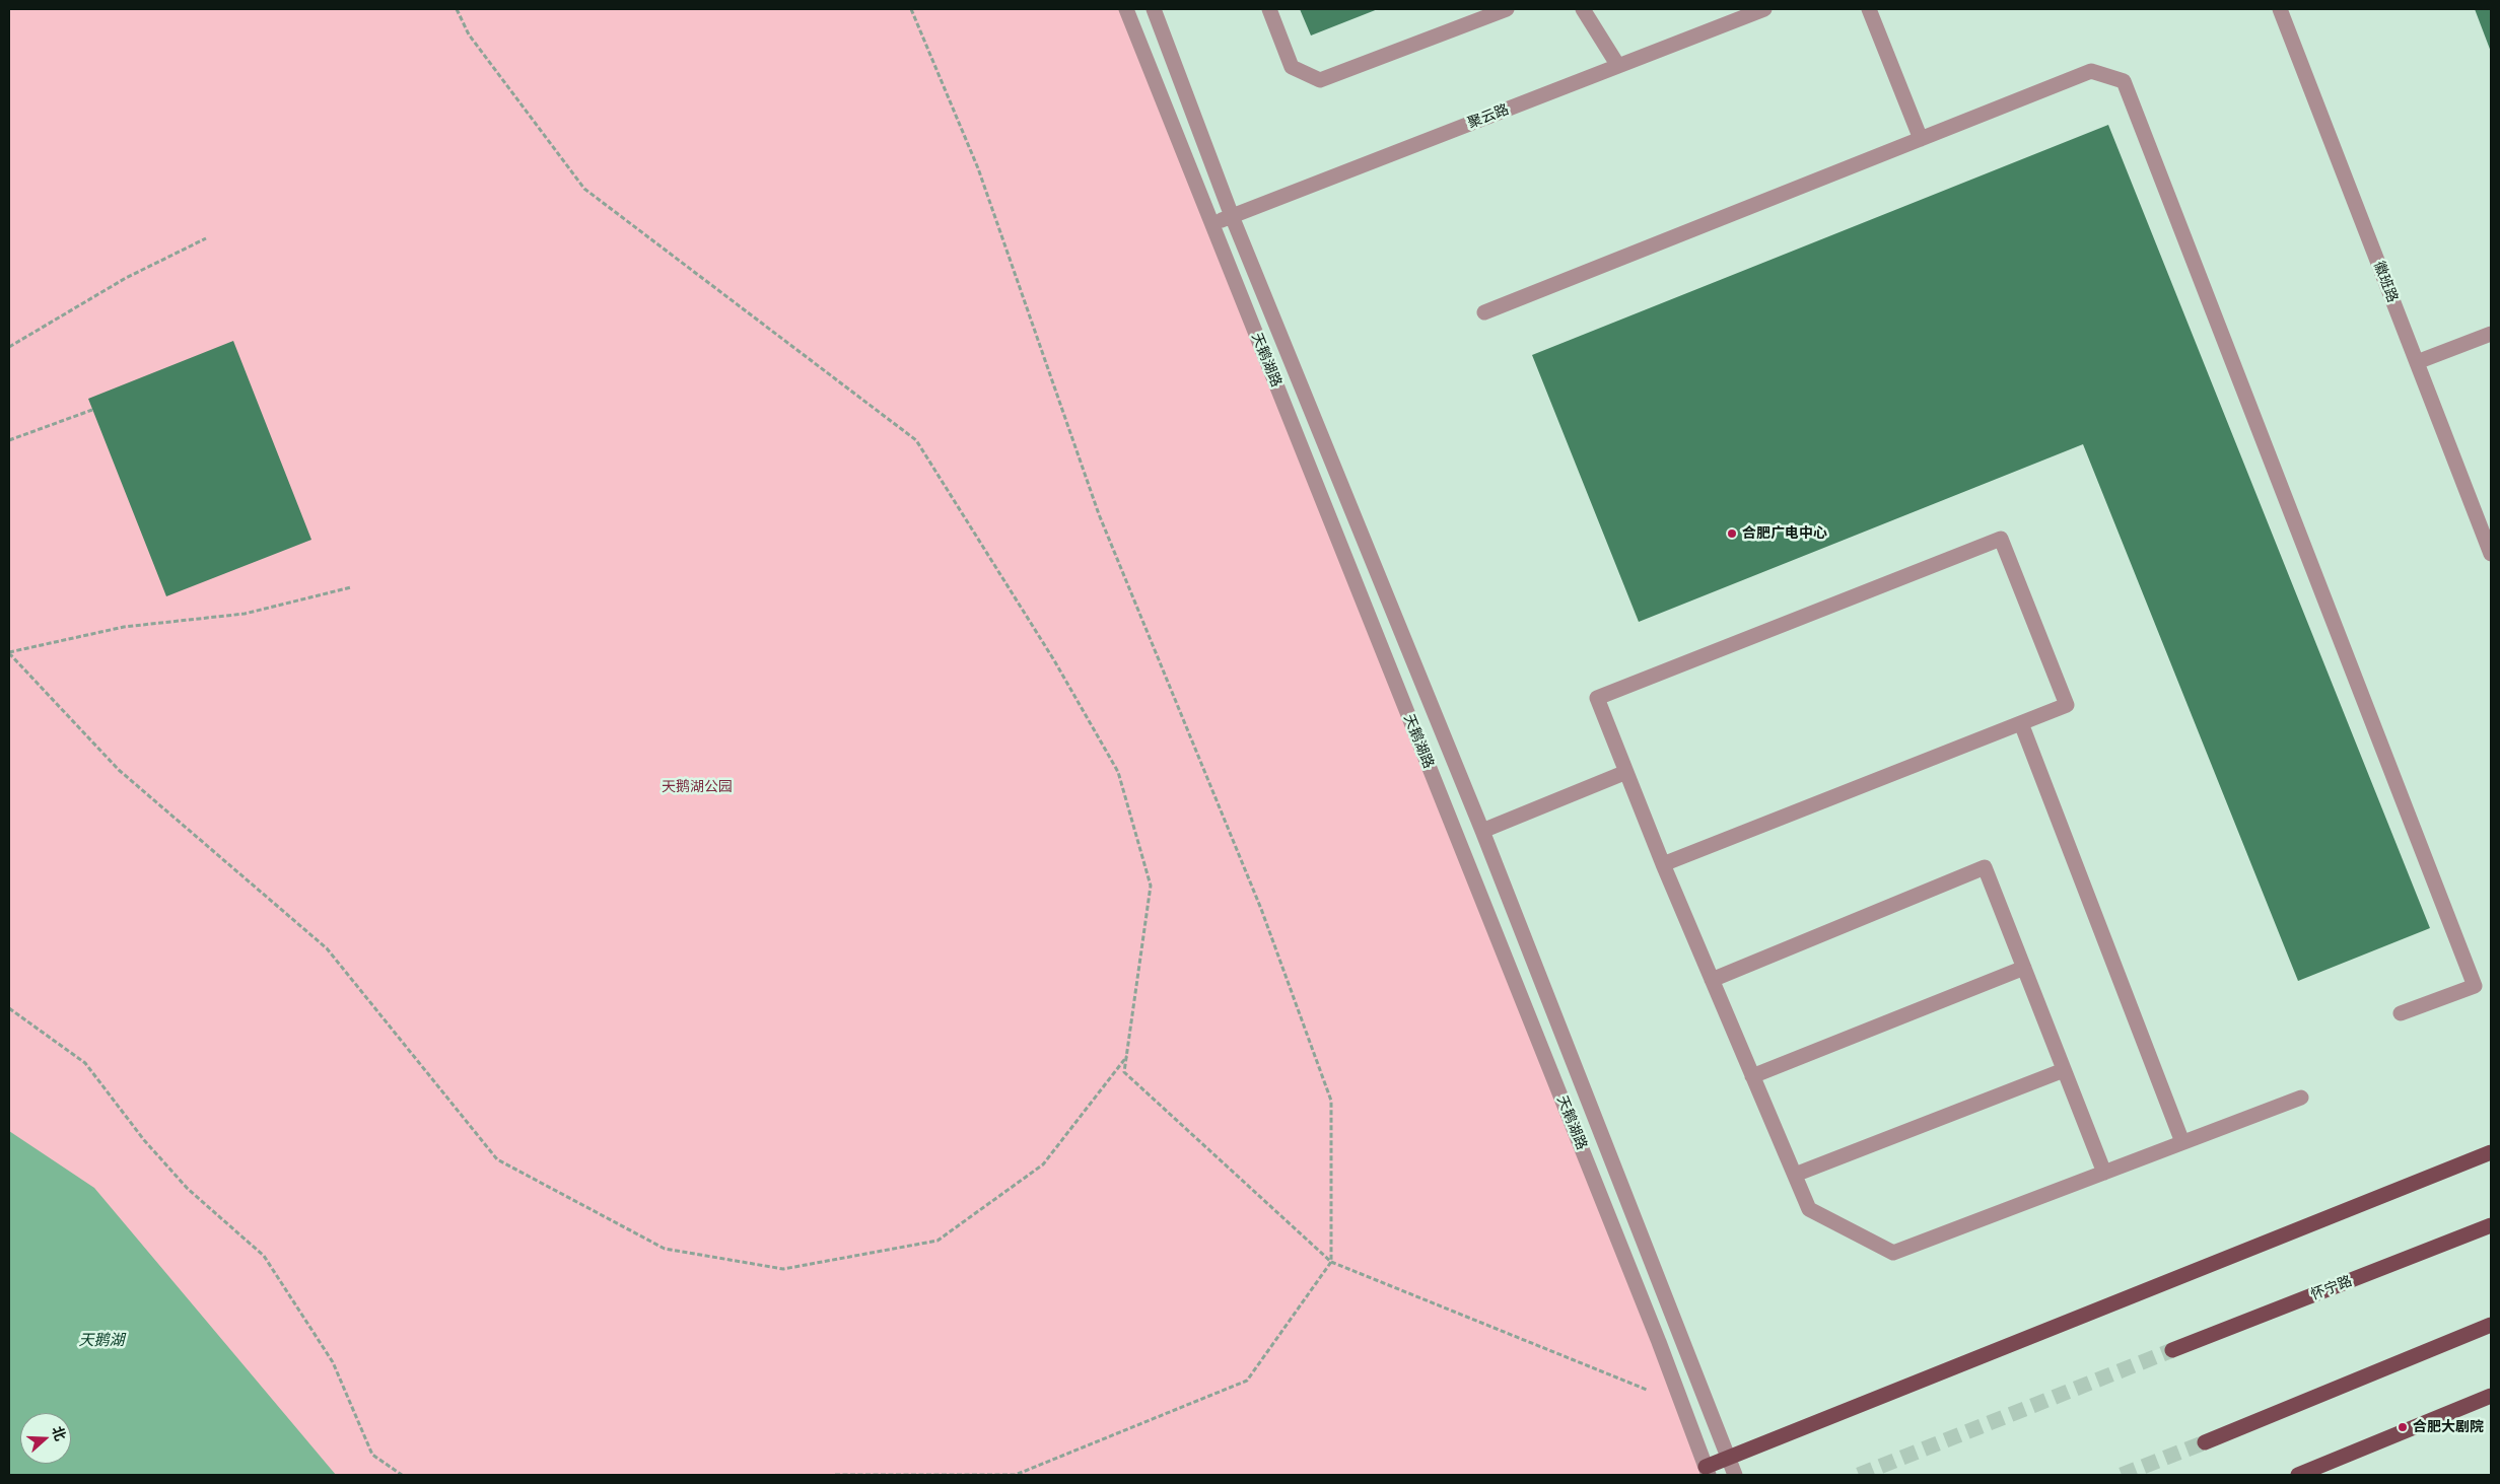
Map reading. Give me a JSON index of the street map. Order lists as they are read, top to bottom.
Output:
{
  "streets": {
    "main road": ["怀宁路"],
    "street": ["聚云路", "徽班路", "天鹅湖路"]
  },
  "crossings": [
    ["聚云路", "天鹅湖路"]
  ],
  "water": ["天鹅湖"],
  "parks": ["天鹅湖公园"],
  "places": ["合肥广电中心", "合肥大剧院"],
  "north": "right"
}
